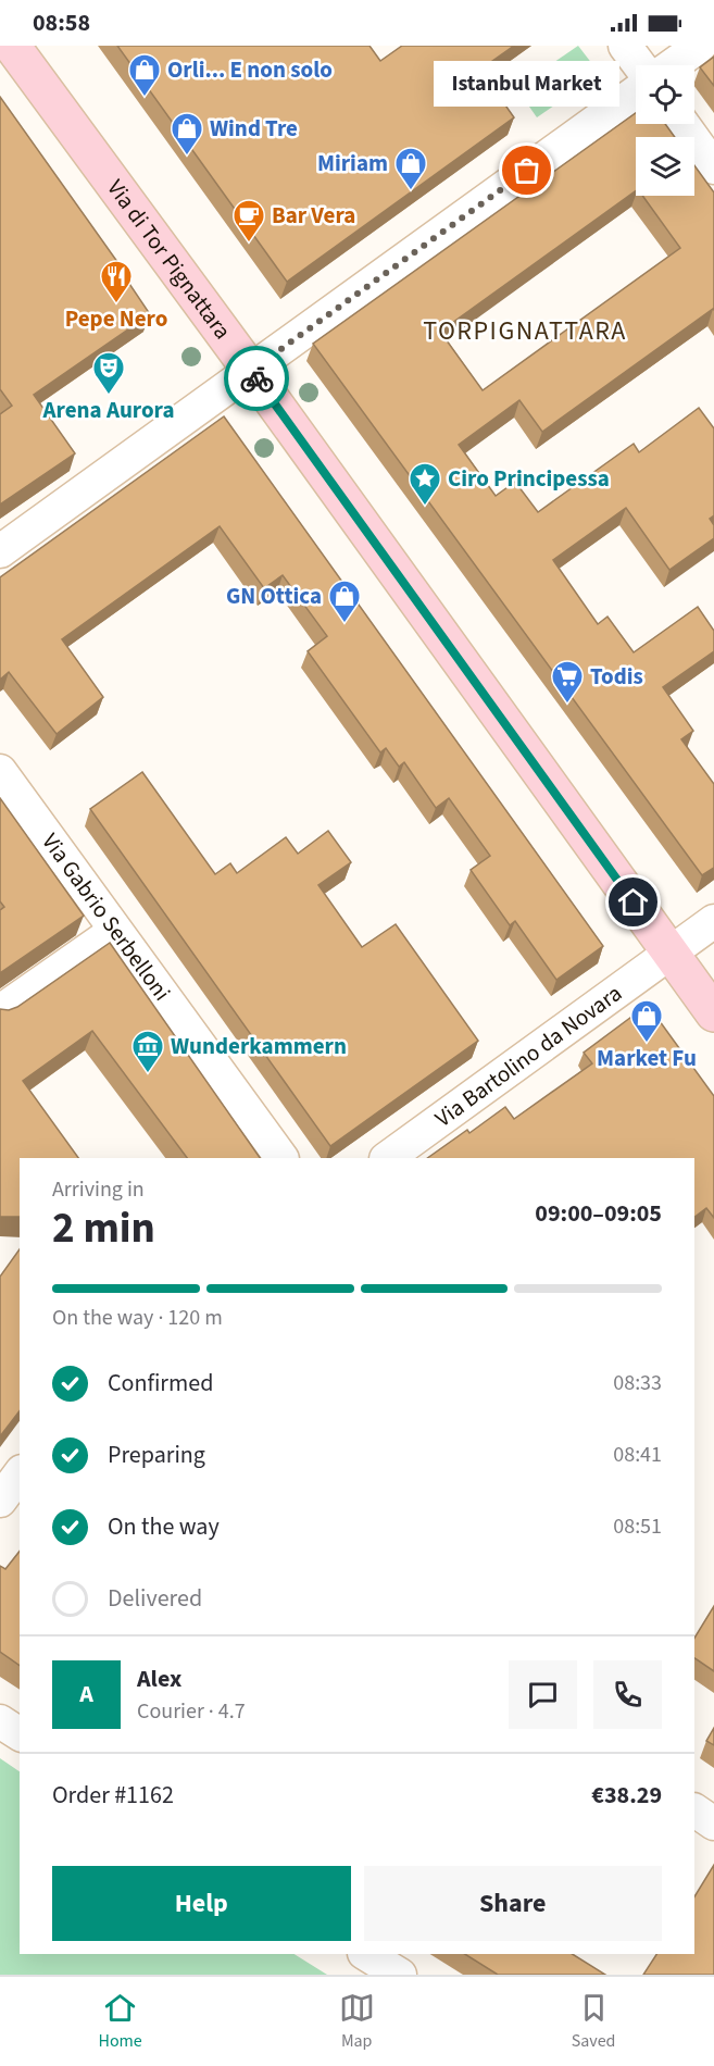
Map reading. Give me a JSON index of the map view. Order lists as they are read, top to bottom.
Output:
{
  "streets": {
    "main road": ["Via di Tor Pignattara"],
    "street": ["Via Gabrio Serbelloni", "Via Bartolino da Novara"]
  },
  "crossings": [
    ["Via di Tor Pignattara", "Via Bartolino da Novara"]
  ],
  "districts": ["TORPIGNATTARA"],
  "places": {
    "shop": [
      "Orli... E non solo",
      "Wind Tre",
      "Miriam",
      "GN Ottica",
      "Market Fu"
    ],
    "other": ["Istanbul Market"],
    "cafe": ["Bar Vera"],
    "restaurant": ["Pepe Nero"],
    "theatre": ["Arena Aurora"],
    "place": ["Ciro Principessa"],
    "supermarket": ["Todis"],
    "museum": ["Wunderkammern"]
  },
  "page": {
    "status": "08:58",
    "bubble": "Istanbul Market",
    "heading": ["2 min", "Arriving in", "09:00–09:05"],
    "panel": [
      "Alex",
      "Courier · 4.7",
      "Order #1162",
      "€38.29"
    ],
    "bar": "On the way · 120 m",
    "list": [
      ["Confirmed", "08:33"],
      ["Preparing", "08:41"],
      ["On the way", "08:51"],
      "Delivered"
    ],
    "round": "A",
    "buttons": ["Help", "Share"],
    "tabs": ["Home", "Map", "Saved"]
  }
}
